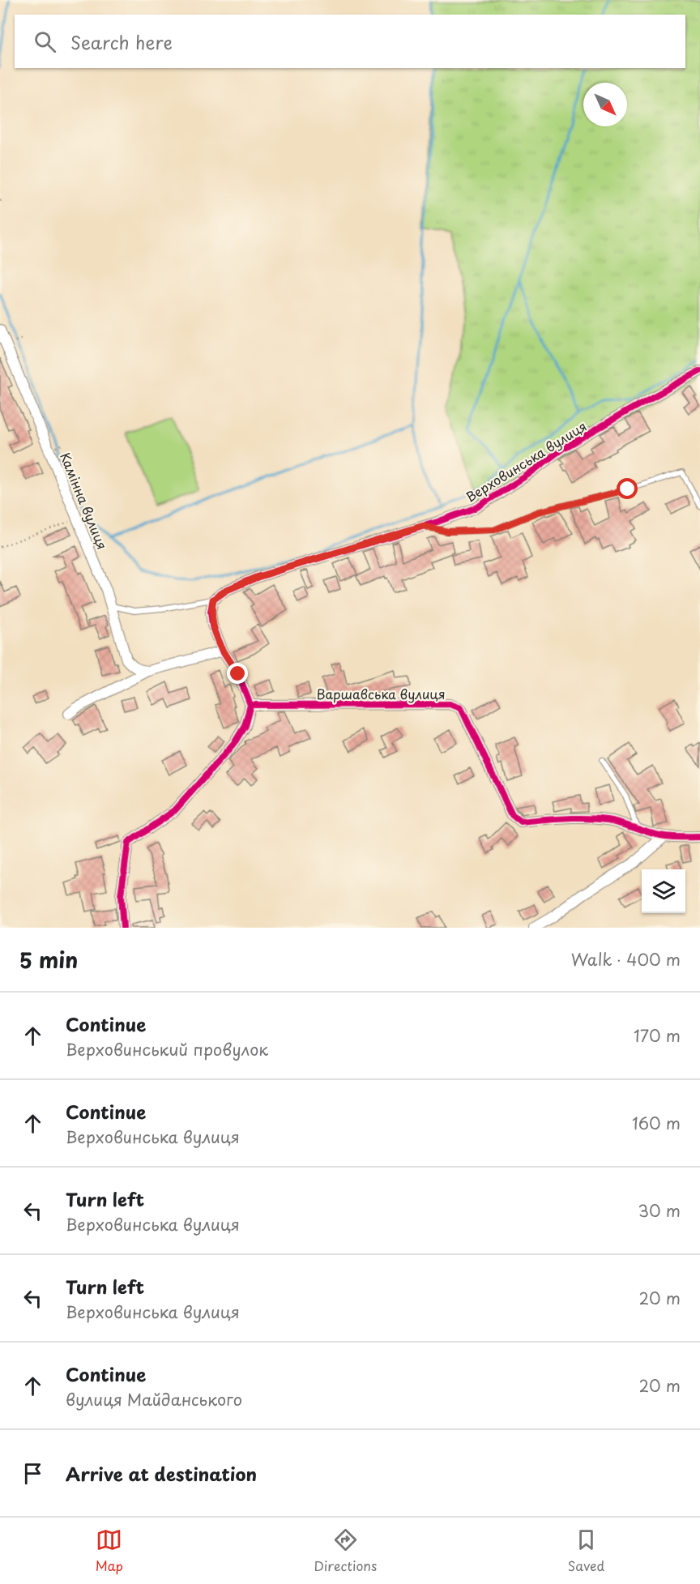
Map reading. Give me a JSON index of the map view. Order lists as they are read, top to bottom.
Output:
{
  "streets": {
    "street": ["Верховинська вулиця", "Камінна вулиця", "Варшавська вулиця"]
  },
  "north": "bottom right",
  "page": {
    "search": "Search here",
    "heading": ["5 min", "Walk · 400 m"],
    "list": [
      ["Continue", "Верховинський провулок", "170 m"],
      ["Continue", "Верховинська вулиця", "160 m"],
      ["Turn left", "Верховинська вулиця", "30 m"],
      ["Turn left", "Верховинська вулиця", "20 m"],
      ["Continue", "вулиця Майданського", "20 m"],
      "Arrive at destination"
    ],
    "nav": ["Map", "Directions", "Saved"]
  }
}
